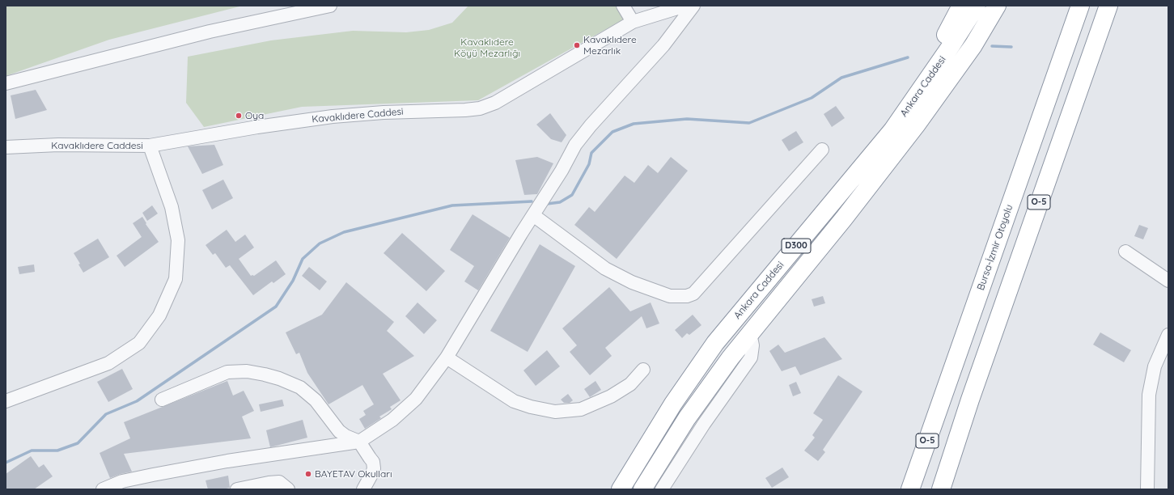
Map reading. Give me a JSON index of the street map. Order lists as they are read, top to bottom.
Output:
{
  "streets": {
    "highway": [
      "Ankara Caddesi",
      "O-5",
      "D300",
      "Bursa-İzmir Otoyolu"
    ],
    "street": ["Kavaklıdere Caddesi"]
  },
  "parks": ["Kavaklıdere Köyü Mezarlığı"],
  "places": ["Kavaklıdere Mezarlık", "Oya", "BAYETAV Okulları"]
}
